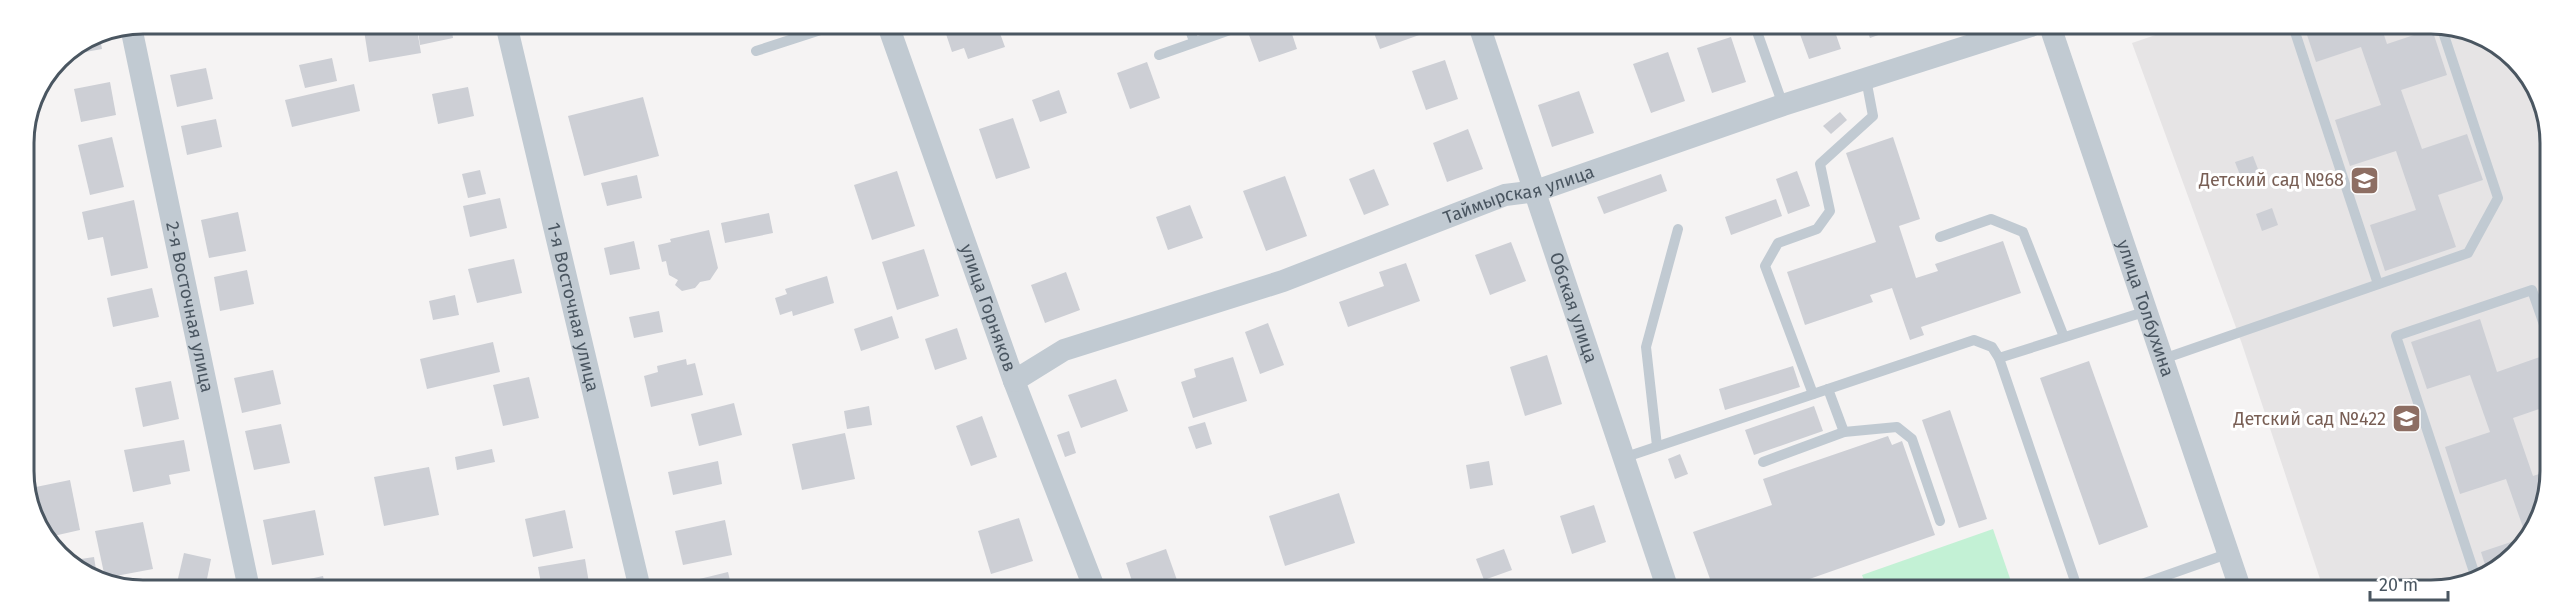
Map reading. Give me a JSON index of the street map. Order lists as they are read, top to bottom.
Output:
{
  "streets": {
    "street": [
      "Таймырская улица",
      "1-я Восточная улица",
      "2-я Восточная улица",
      "улица Горняков",
      "Обская улица",
      "улица Толбухина"
    ]
  },
  "crossings": [
    ["Таймырская улица", "улица Горняков"],
    ["Таймырская улица", "Обская улица"]
  ],
  "places": {
    "school or university": ["Детский сад №68", "Детский сад №422"]
  },
  "scale_bar": "20 m"
}
